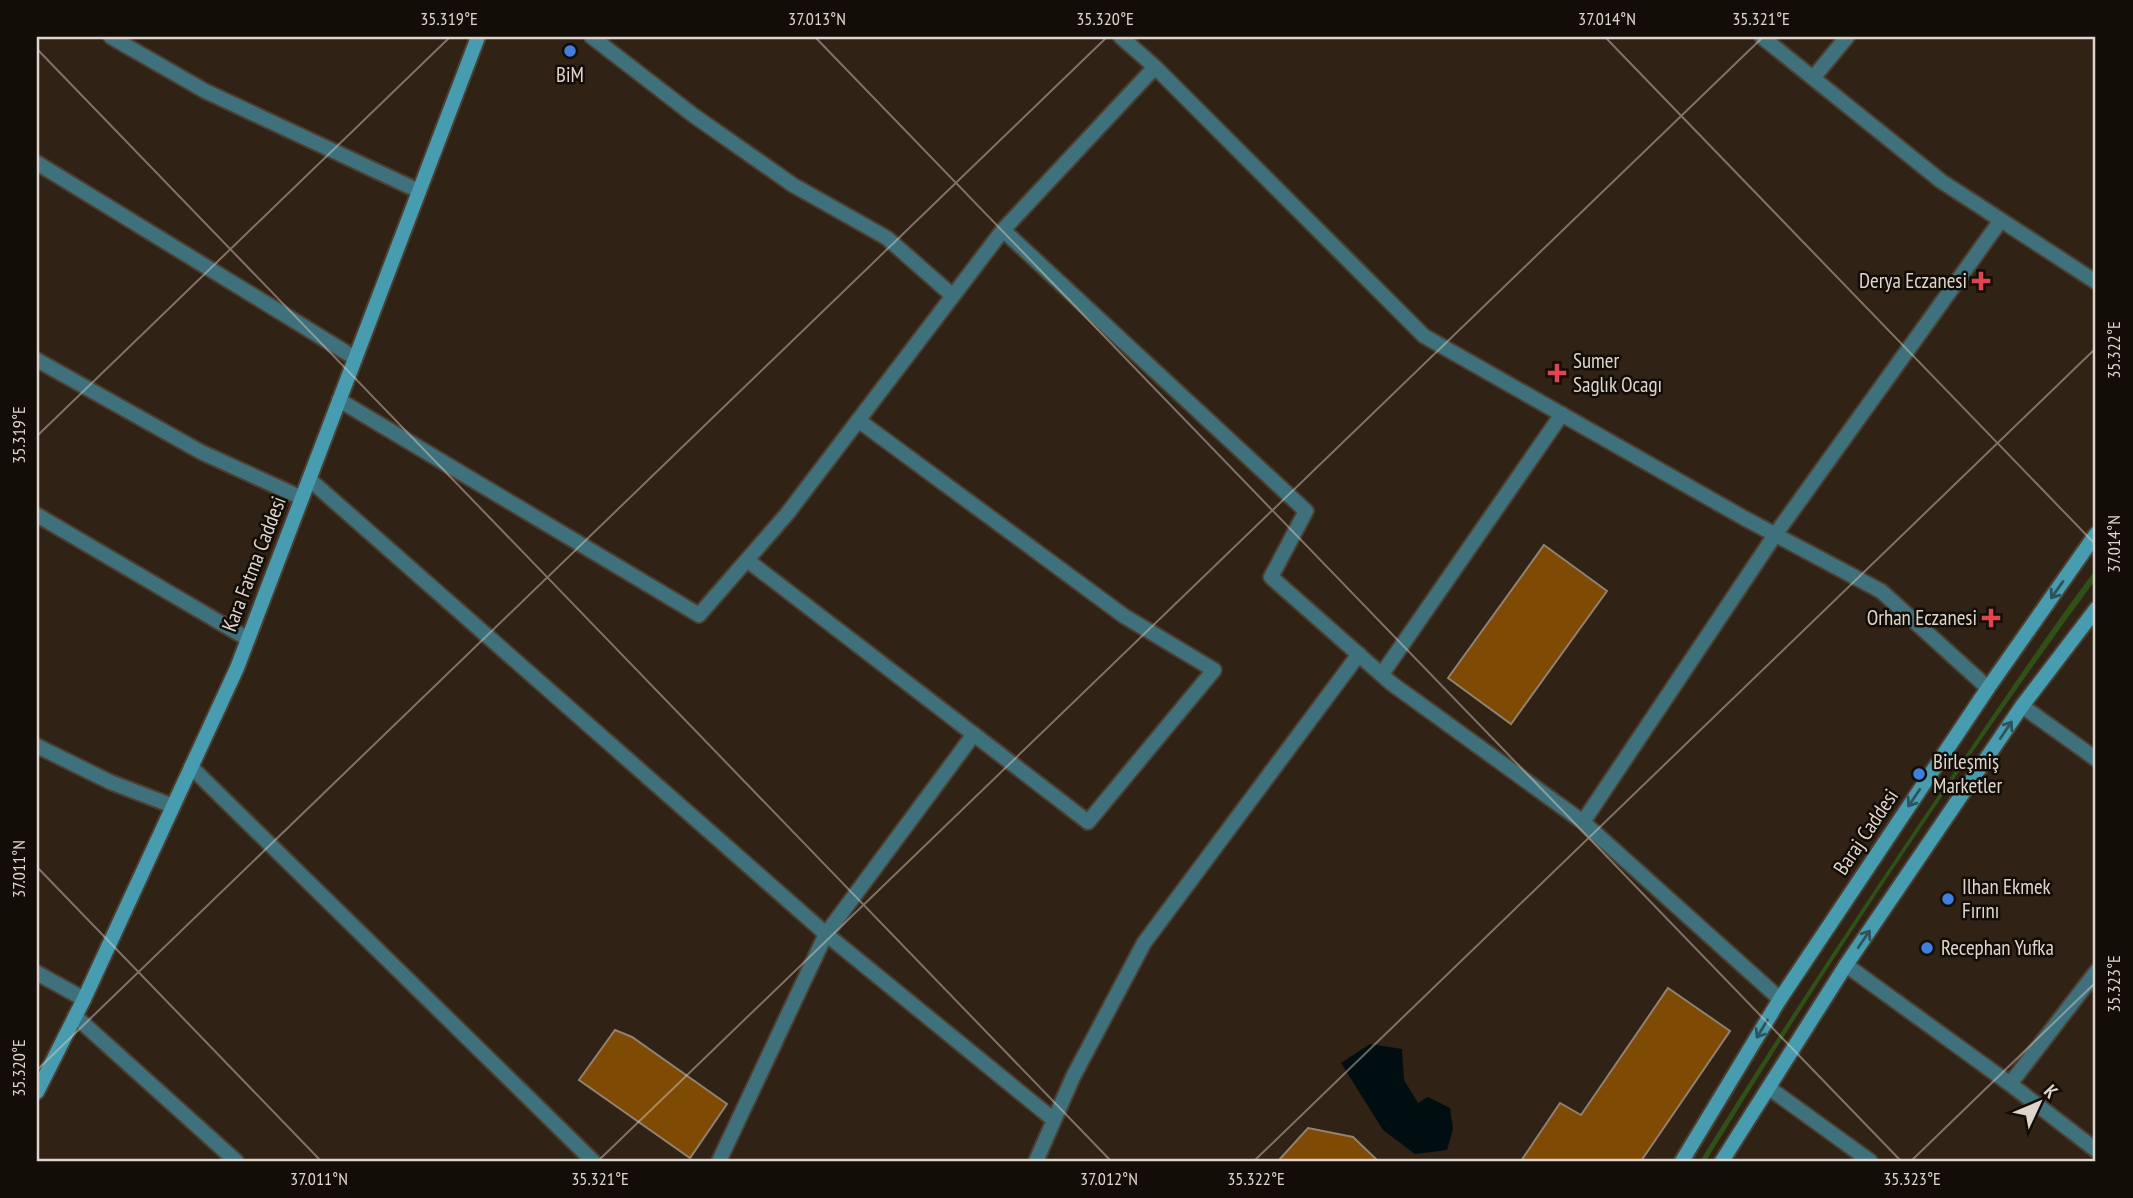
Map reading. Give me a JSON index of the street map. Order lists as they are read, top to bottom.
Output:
{
  "streets": {
    "main road": ["Kara Fatma Caddesi", "Baraj Caddesi"]
  },
  "places": {
    "other": [
      "BiM",
      "Birleşmiş Marketler",
      "Ilhan Ekmek Fırını",
      "Recephan Yufka"
    ],
    "health": ["Derya Eczanesi", "Sumer Saglık Ocagı", "Orhan Eczanesi"]
  },
  "north": "top right",
  "coordinates": [
    "35.319°E",
    "37.013°N",
    "35.320°E",
    "37.014°N",
    "35.321°E",
    "35.322°E",
    "37.011°N",
    "35.323°E",
    "37.012°N"
  ]
}
